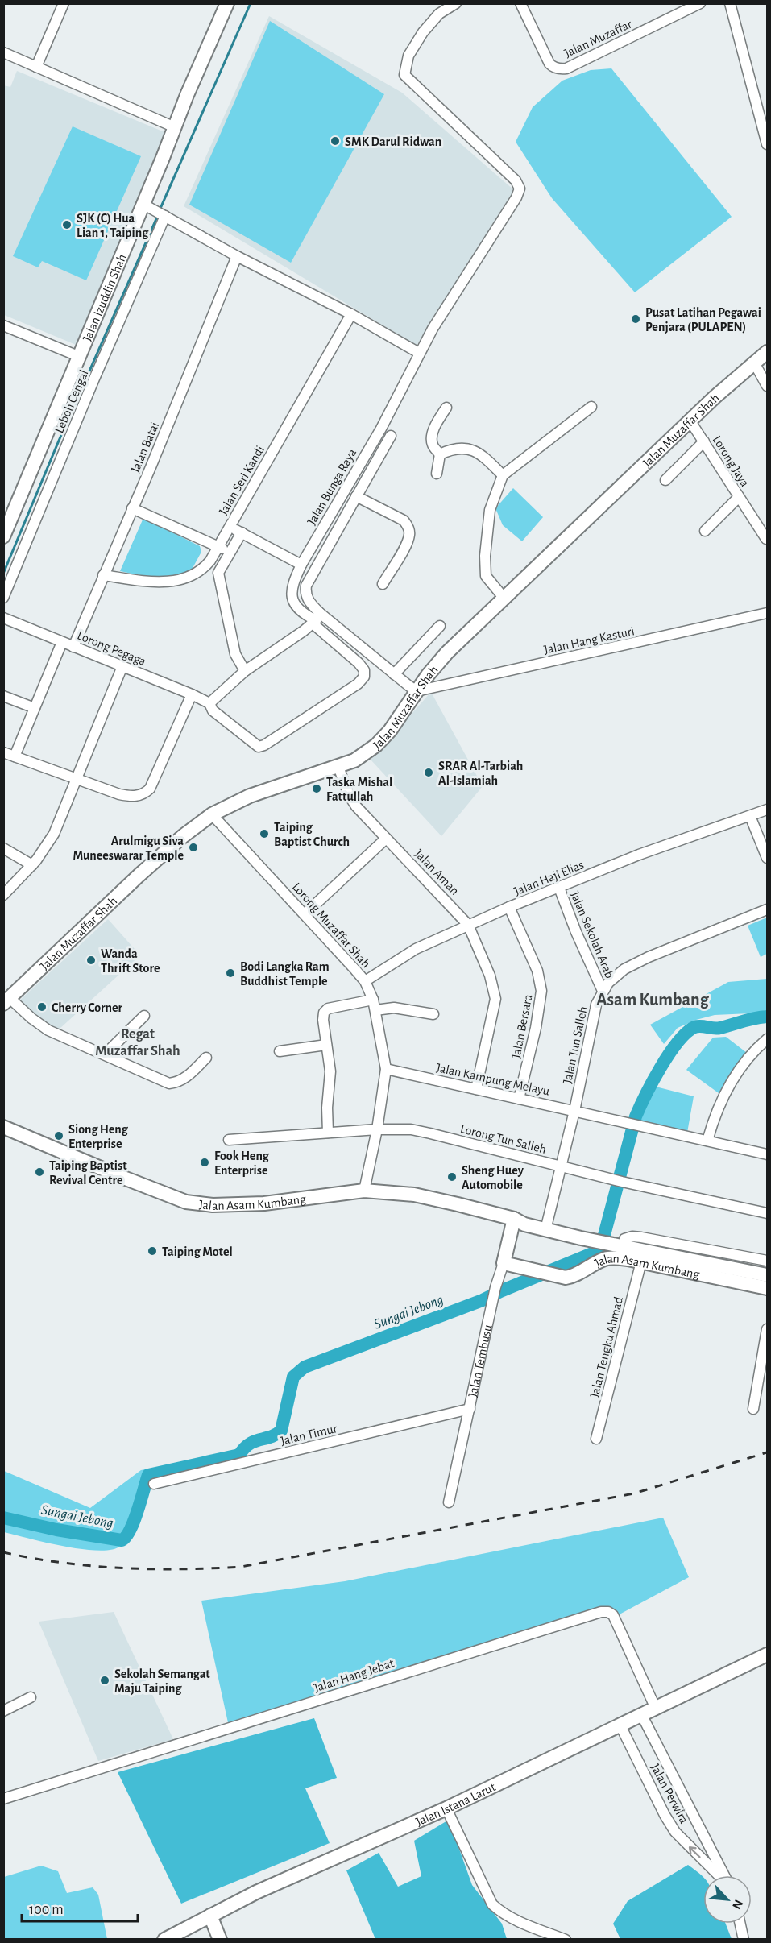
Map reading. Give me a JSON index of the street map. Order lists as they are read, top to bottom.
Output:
{
  "streets": {
    "main road": [
      "Jalan Izuddin Shah",
      "Jalan Muzaffar Shah",
      "Jalan Asam Kumbang",
      "Jalan Tembusu",
      "Jalan Istana Larut"
    ],
    "street": [
      "Jalan Muzaffar",
      "Leboh Cengal",
      "Jalan Batai",
      "Lorong Jaya",
      "Jalan Seri Kandi",
      "Jalan Bunga Raya",
      "Jalan Hang Kasturi",
      "Lorong Pegaga",
      "Jalan Aman",
      "Jalan Haji Elias",
      "Lorong Muzaffar Shah",
      "Jalan Sekolah Arab",
      "Jalan Bersara",
      "Jalan Tun Salleh",
      "Jalan Kampung Melayu",
      "Lorong Tun Salleh",
      "Jalan Tengku Ahmad",
      "Jalan Timur",
      "Jalan Hang Jebat",
      "Jalan Perwira"
    ]
  },
  "crossings": [
    ["Jalan Muzaffar Shah", "Lorong Jaya"],
    ["Jalan Muzaffar Shah", "Jalan Bunga Raya"],
    ["Jalan Muzaffar Shah", "Jalan Hang Kasturi"],
    ["Jalan Muzaffar Shah", "Jalan Aman"],
    ["Jalan Muzaffar Shah", "Lorong Muzaffar Shah"],
    ["Jalan Batai", "Jalan Seri Kandi"],
    ["Jalan Batai", "Lorong Pegaga"],
    ["Jalan Bunga Raya", "Jalan Hang Kasturi"],
    ["Jalan Aman", "Jalan Haji Elias"],
    ["Jalan Aman", "Jalan Kampung Melayu"],
    ["Jalan Haji Elias", "Lorong Muzaffar Shah"],
    ["Jalan Haji Elias", "Jalan Sekolah Arab"],
    ["Jalan Haji Elias", "Jalan Bersara"],
    ["Lorong Muzaffar Shah", "Jalan Kampung Melayu"],
    ["Lorong Muzaffar Shah", "Lorong Tun Salleh"],
    ["Lorong Muzaffar Shah", "Jalan Asam Kumbang"],
    ["Jalan Sekolah Arab", "Jalan Tun Salleh"],
    ["Jalan Bersara", "Jalan Kampung Melayu"],
    ["Jalan Tun Salleh", "Jalan Kampung Melayu"],
    ["Jalan Tun Salleh", "Lorong Tun Salleh"],
    ["Jalan Tun Salleh", "Jalan Asam Kumbang"],
    ["Jalan Asam Kumbang", "Jalan Tengku Ahmad"],
    ["Jalan Asam Kumbang", "Jalan Tembusu"],
    ["Jalan Tembusu", "Jalan Timur"],
    ["Jalan Hang Jebat", "Jalan Istana Larut"],
    ["Jalan Perwira", "Jalan Istana Larut"]
  ],
  "districts": ["Asam Kumbang", "Regat Muzaffar Shah"],
  "water": ["Sungai Jebong"],
  "places": [
    "SMK Darul Ridwan",
    "SJK (C) Hua Lian 1, Taiping",
    "Pusat Latihan Pegawai Penjara (PULAPEN)",
    "SRAR Al-Tarbiah Al-Islamiah",
    "Taska Mishal Fattullah",
    "Taiping Baptist Church",
    "Arulmigu Siva Muneeswarar Temple",
    "Wanda Thrift Store",
    "Bodi Langka Ram Buddhist Temple",
    "Cherry Corner",
    "Siong Heng Enterprise",
    "Fook Heng Enterprise",
    "Taiping Baptist Revival Centre",
    "Sheng Huey Automobile",
    "Taiping Motel",
    "Sekolah Semangat Maju Taiping"
  ],
  "scale_bar": "100 m",
  "north": "bottom right"
}
